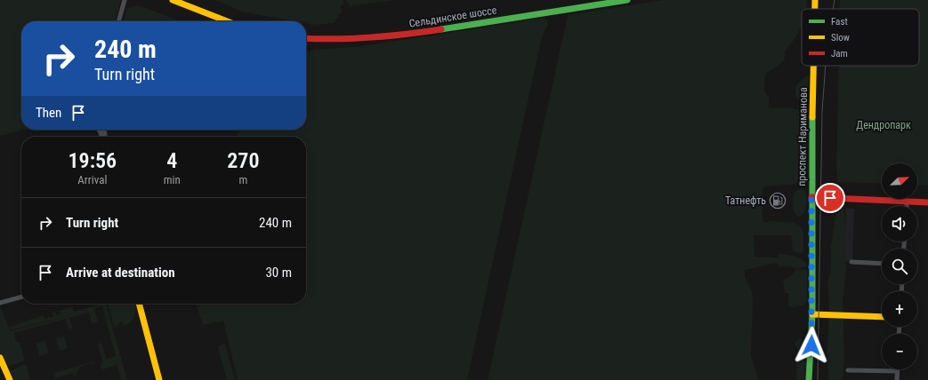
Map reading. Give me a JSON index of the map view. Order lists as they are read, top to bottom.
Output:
{
  "streets": {
    "main road": ["Сельдинское шоссе", "проспект Нариманова"]
  },
  "parks": ["Дендропарк"],
  "places": {
    "fuel station": ["Татнефть"]
  },
  "legend": ["Fast", "Slow", "Jam"],
  "north": "top right",
  "page": {
    "turn": ["240 m", "Turn right"],
    "then": "Then",
    "eta": [
      "19:56",
      "Arrival",
      "4",
      "min",
      "270",
      "m"
    ],
    "map_buttons": ["+", "−"],
    "list": [
      {
        "name": "Turn right",
        "value": "240 m"
      },
      {
        "name": "Arrive at destination",
        "value": "30 m"
      }
    ]
  }
}
